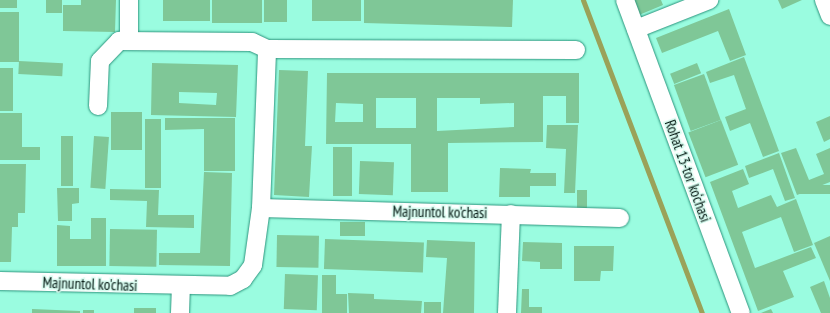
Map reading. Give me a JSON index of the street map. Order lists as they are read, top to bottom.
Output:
{
  "streets": {
    "street": ["Rohat 13-tor ko‘chasi", "Majnuntol ko'chasi"]
  }
}
